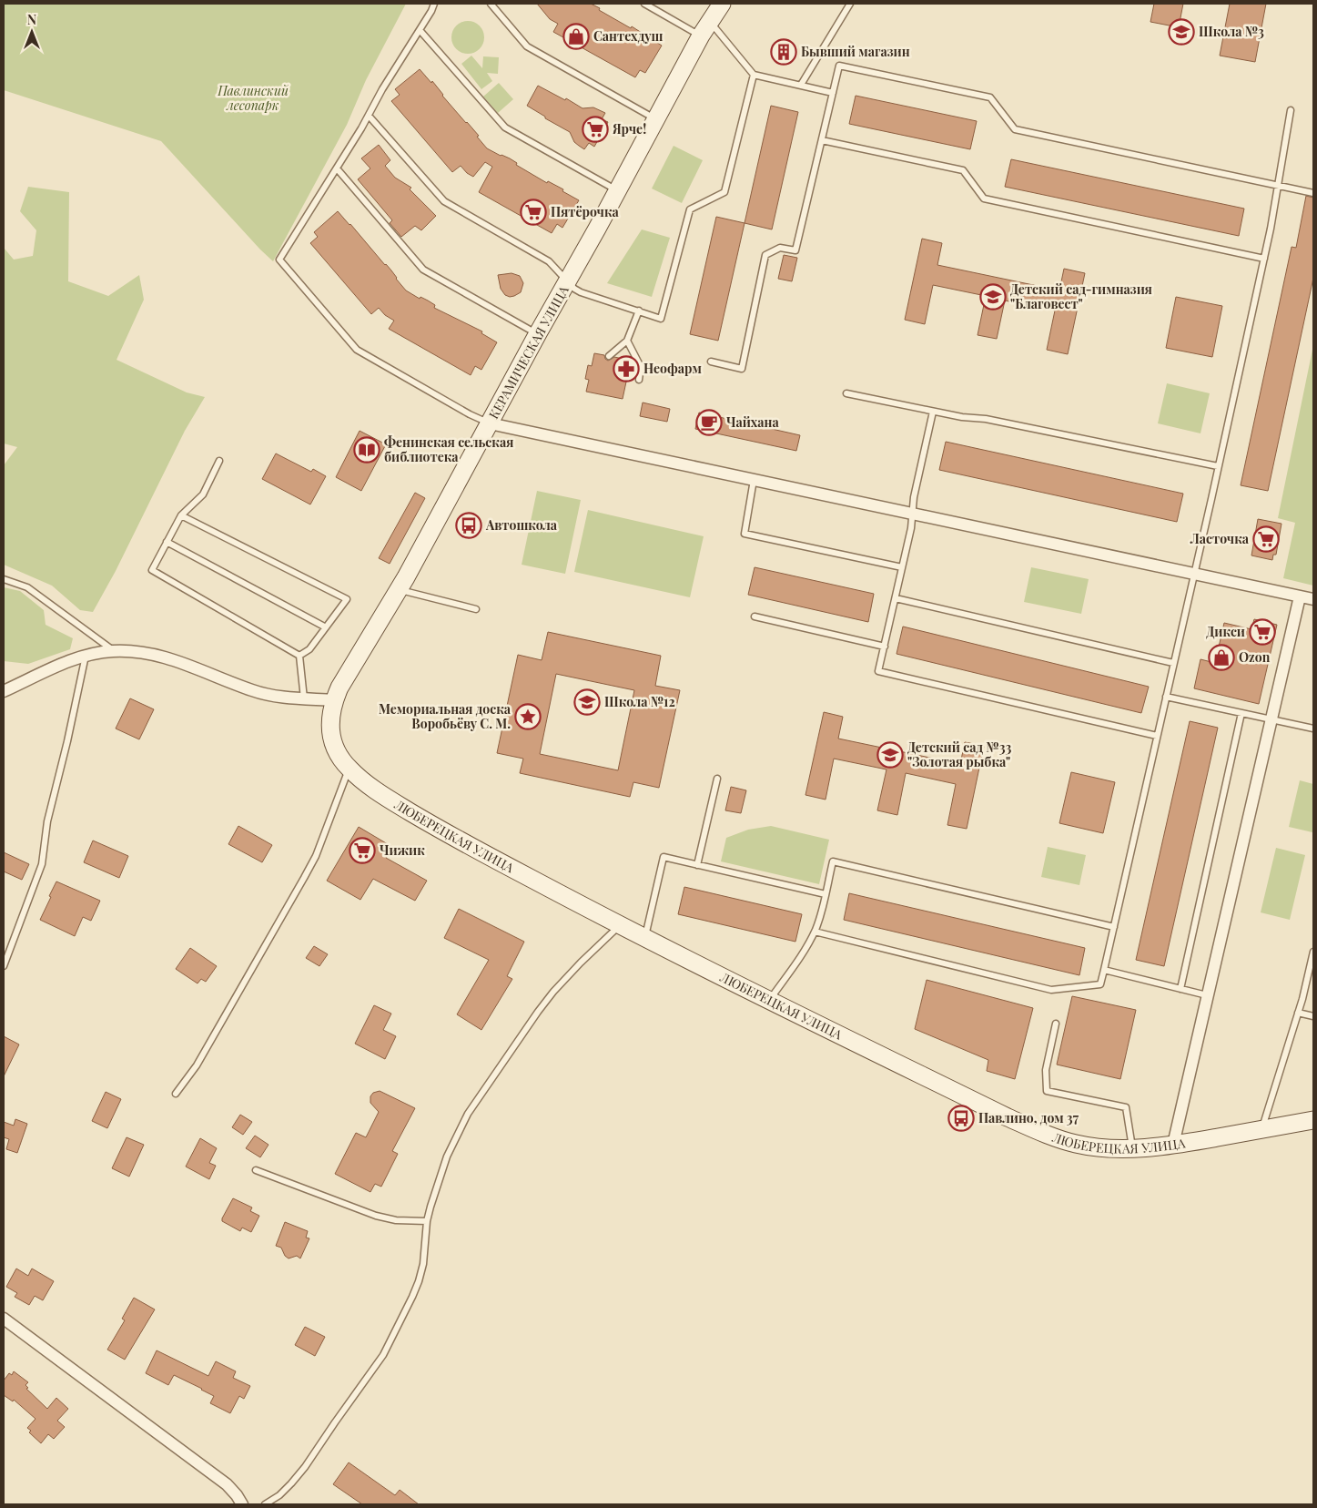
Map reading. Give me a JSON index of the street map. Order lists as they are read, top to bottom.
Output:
{
  "streets": {
    "main road": ["КЕРАМИЧЕСКАЯ УЛИЦА", "ЛЮБЕРЕЦКАЯ УЛИЦА"]
  },
  "crossings": [
    ["КЕРАМИЧЕСКАЯ УЛИЦА", "ЛЮБЕРЕЦКАЯ УЛИЦА"]
  ],
  "parks": ["Павлинский лесопарк"],
  "places": {
    "school or university": [
      "Школа №3",
      "Детский сад-гимназия \"Благовест\"",
      "Школа №12",
      "Детский сад №33 \"Золотая рыбка\""
    ],
    "shop": ["Сантехдуш", "Ozon"],
    "building": ["Бывший магазин"],
    "supermarket": [
      "Ярче!",
      "Пятёрочка",
      "Ласточка",
      "Дикси",
      "Чижик"
    ],
    "pharmacy": ["Неофарм"],
    "cafe": ["Чайхана"],
    "library": ["Фенинская сельская библиотека"],
    "bus stop": ["Автошкола", "Павлино, дом 37"],
    "place": ["Мемориальная доска Воробьёву С. М."]
  },
  "north": "top"
}
